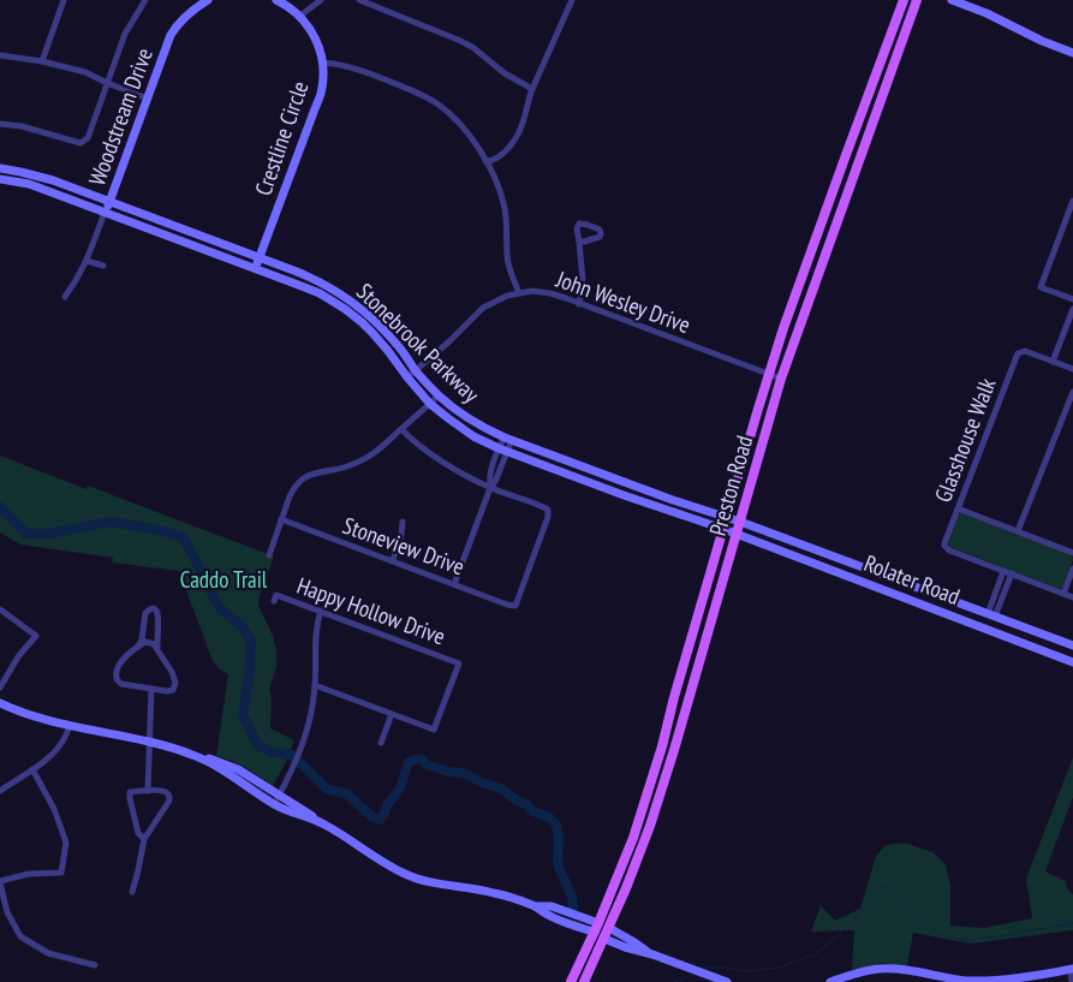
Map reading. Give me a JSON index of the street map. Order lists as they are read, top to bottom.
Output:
{
  "streets": {
    "main road": [
      "Woodstream Drive",
      "Crestline Circle",
      "Stonebrook Parkway",
      "Preston Road",
      "Rolater Road"
    ],
    "street": [
      "John Wesley Drive",
      "Glasshouse Walk",
      "Stoneview Drive",
      "Happy Hollow Drive"
    ]
  },
  "crossings": [
    ["Woodstream Drive", "Stonebrook Parkway"],
    ["Crestline Circle", "Stonebrook Parkway"],
    ["John Wesley Drive", "Stonebrook Parkway"],
    ["John Wesley Drive", "Preston Road"],
    ["Stonebrook Parkway", "Preston Road"],
    ["Stonebrook Parkway", "Rolater Road"],
    ["Preston Road", "Rolater Road"]
  ],
  "parks": ["Caddo Trail"]
}
